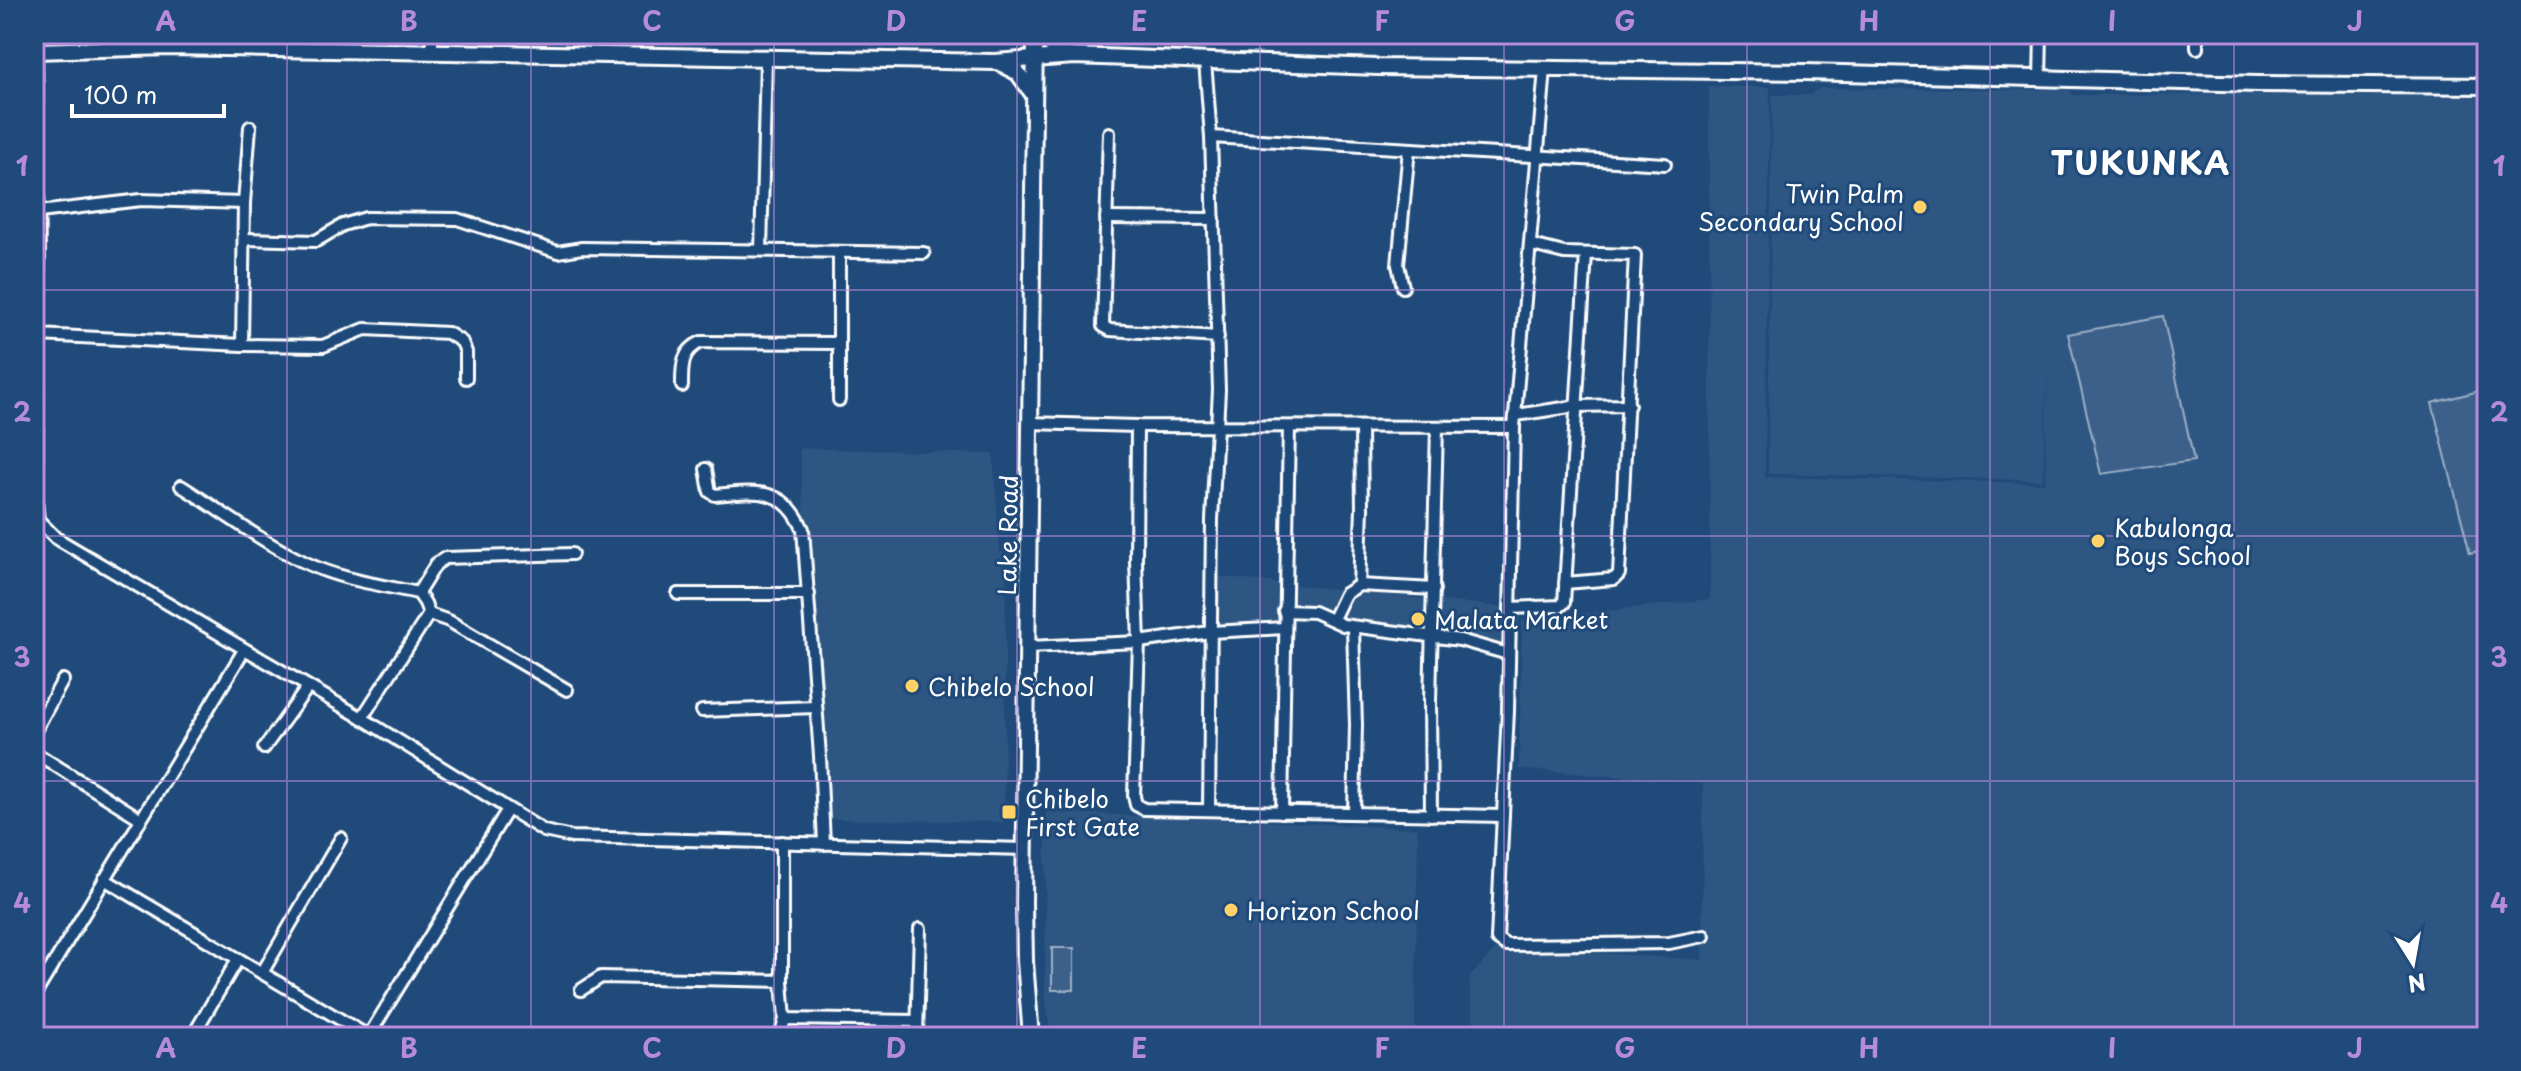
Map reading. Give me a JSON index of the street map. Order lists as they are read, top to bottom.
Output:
{
  "streets": {
    "main road": ["Lake Road"]
  },
  "districts": ["TUKUNKA"],
  "places": {
    "other": [
      "Twin Palm Secondary School",
      "Kabulonga Boys School",
      "Malata Market",
      "Chibelo School",
      "Horizon School"
    ],
    "transit": ["Chibelo First Gate"]
  },
  "scale_bar": "100 m",
  "north": "bottom",
  "grid": {
    "columns": [
      "A",
      "B",
      "C",
      "D",
      "E",
      "F",
      "G",
      "H",
      "I",
      "J"
    ],
    "rows": [
      "1",
      "2",
      "3",
      "4"
    ]
  }
}
